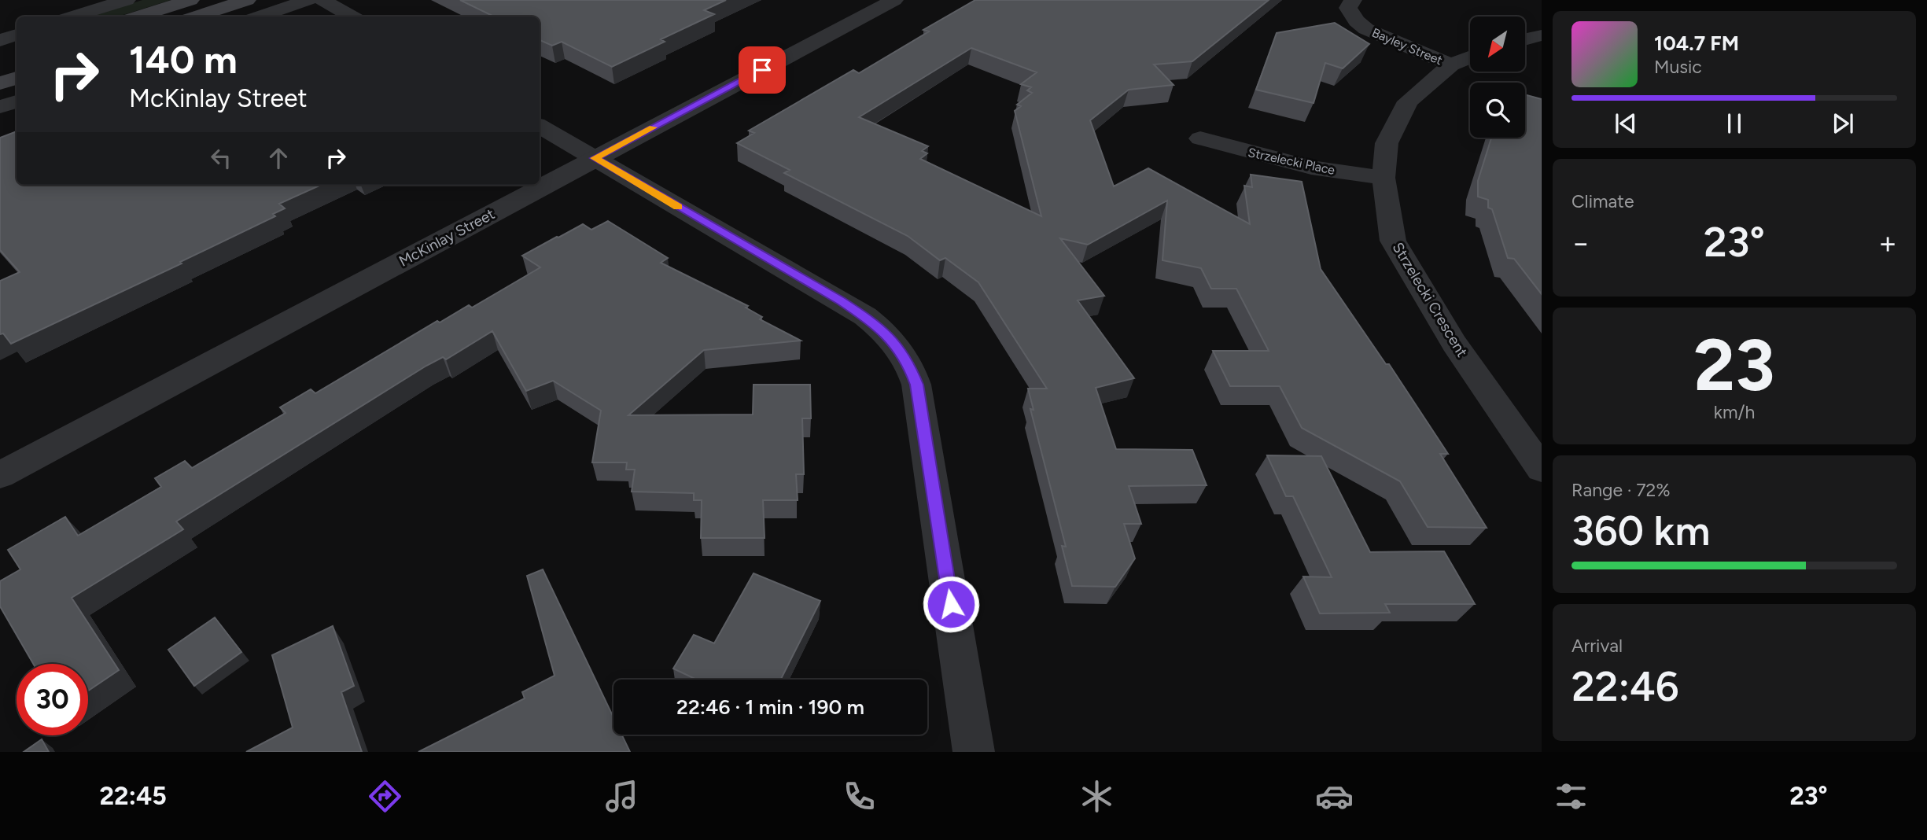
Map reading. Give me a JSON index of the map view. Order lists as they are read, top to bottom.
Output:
{
  "streets": {
    "street": [
      "Bayley Street",
      "Strzelecki Place",
      "McKinlay Street",
      "Strzelecki Crescent"
    ]
  },
  "crossings": [
    ["Bayley Street", "Strzelecki Crescent"],
    ["Strzelecki Place", "Strzelecki Crescent"]
  ],
  "north": "bottom left",
  "page": {
    "turn": ["140 m", "McKinlay Street"],
    "song": ["104.7 FM", "Music"],
    "tile": [
      "Climate",
      ["23", "km/h"],
      ["Range · 72%", "360 km"],
      ["Arrival", "22:46"]
    ],
    "heat": ["−", "23°", "+"],
    "limit": "30",
    "trip": "22:46 · 1 min · 190 m",
    "tabs": ["22:45", "23°"]
  }
}
